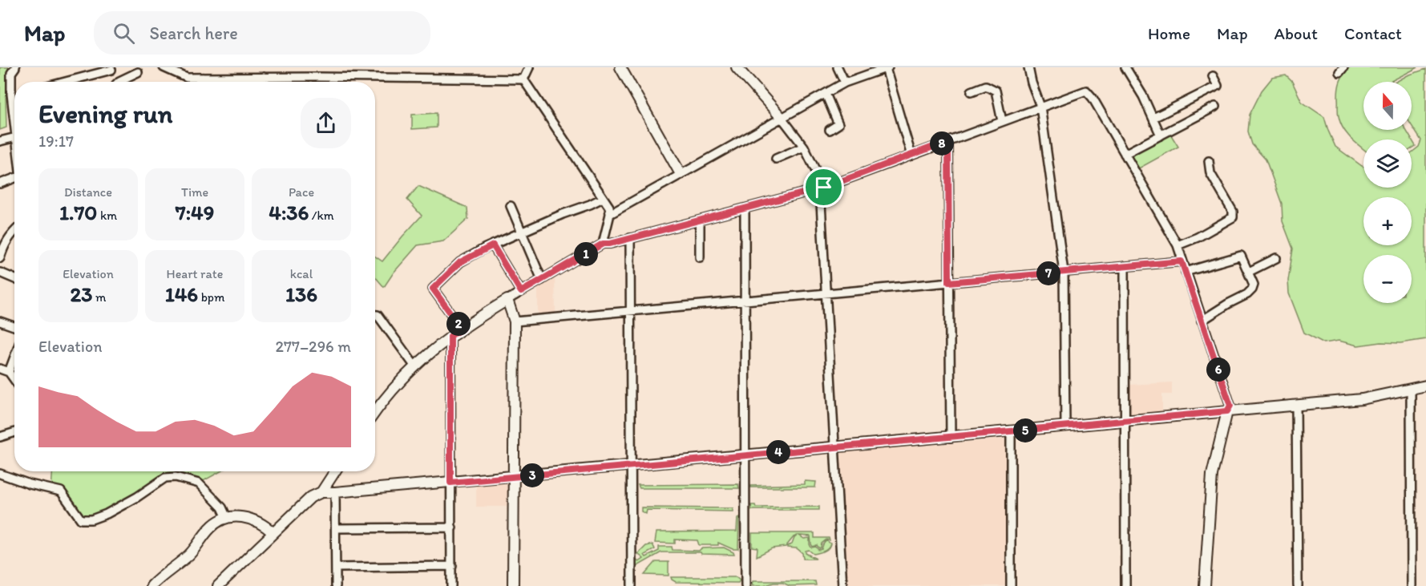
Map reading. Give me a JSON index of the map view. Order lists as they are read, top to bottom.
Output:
{
  "north": "top",
  "page": {
    "header": "Map",
    "search": "Search here",
    "nav": [
      "Home",
      "Map",
      "About",
      "Contact"
    ],
    "map_buttons": ["+", "−"],
    "heading": ["Evening run", "19:17"],
    "pins": [
      "8",
      "1",
      "7",
      "2",
      "6",
      "5",
      "4",
      "3"
    ],
    "stats": [
      ["Distance", "1.70 km"],
      ["Time", "7:49"],
      ["Pace", "4:36 /km"],
      ["Elevation", "23 m"],
      ["Heart rate", "146 bpm"],
      ["kcal", "136"]
    ],
    "chart": ["Elevation", "277–296 m"]
  }
}
